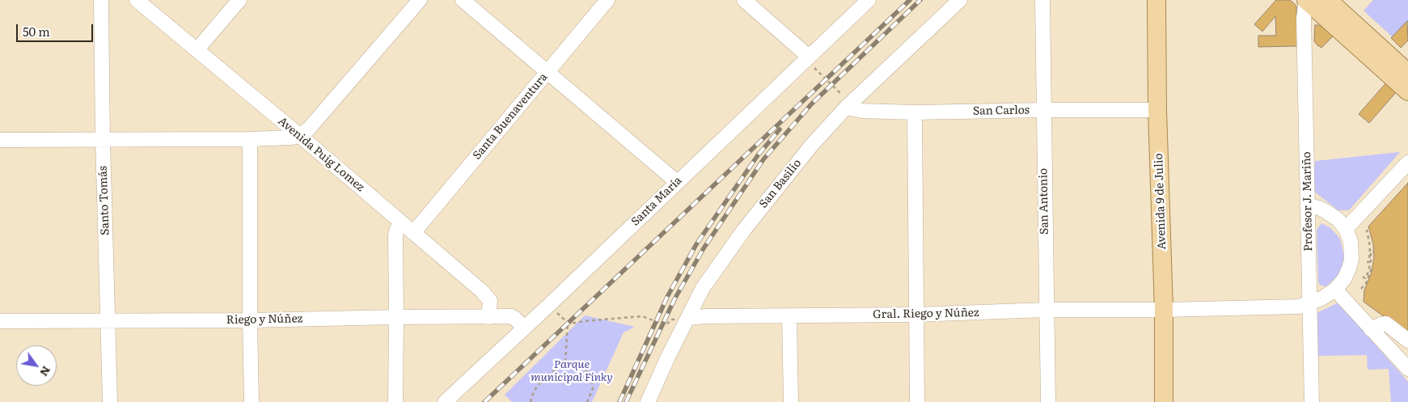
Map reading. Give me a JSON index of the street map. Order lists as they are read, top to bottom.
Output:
{
  "streets": {
    "main road": ["Avenida 9 de Julio"],
    "street": [
      "San Carlos",
      "Santa Buenaventura",
      "Avenida Puig Lomez",
      "San Basilio",
      "Santo Tomás",
      "Santa María",
      "San Antonio",
      "Profesor J. Mariño",
      "Gral. Riego y Núñez",
      "Riego y Núñez"
    ]
  },
  "crossings": [
    ["San Carlos", "San Basilio"],
    ["San Carlos", "San Antonio"],
    ["San Carlos", "Avenida 9 de Julio"],
    ["Santa Buenaventura", "Avenida Puig Lomez"],
    ["Avenida Puig Lomez", "Riego y Núñez"],
    ["San Basilio", "Gral. Riego y Núñez"],
    ["Santo Tomás", "Riego y Núñez"],
    ["Santa María", "Riego y Núñez"],
    ["San Antonio", "Gral. Riego y Núñez"],
    ["Avenida 9 de Julio", "Gral. Riego y Núñez"],
    ["Profesor J. Mariño", "Gral. Riego y Núñez"]
  ],
  "parks": ["Parque municipal Finky"],
  "scale_bar": "50 m",
  "north": "bottom right"
}
